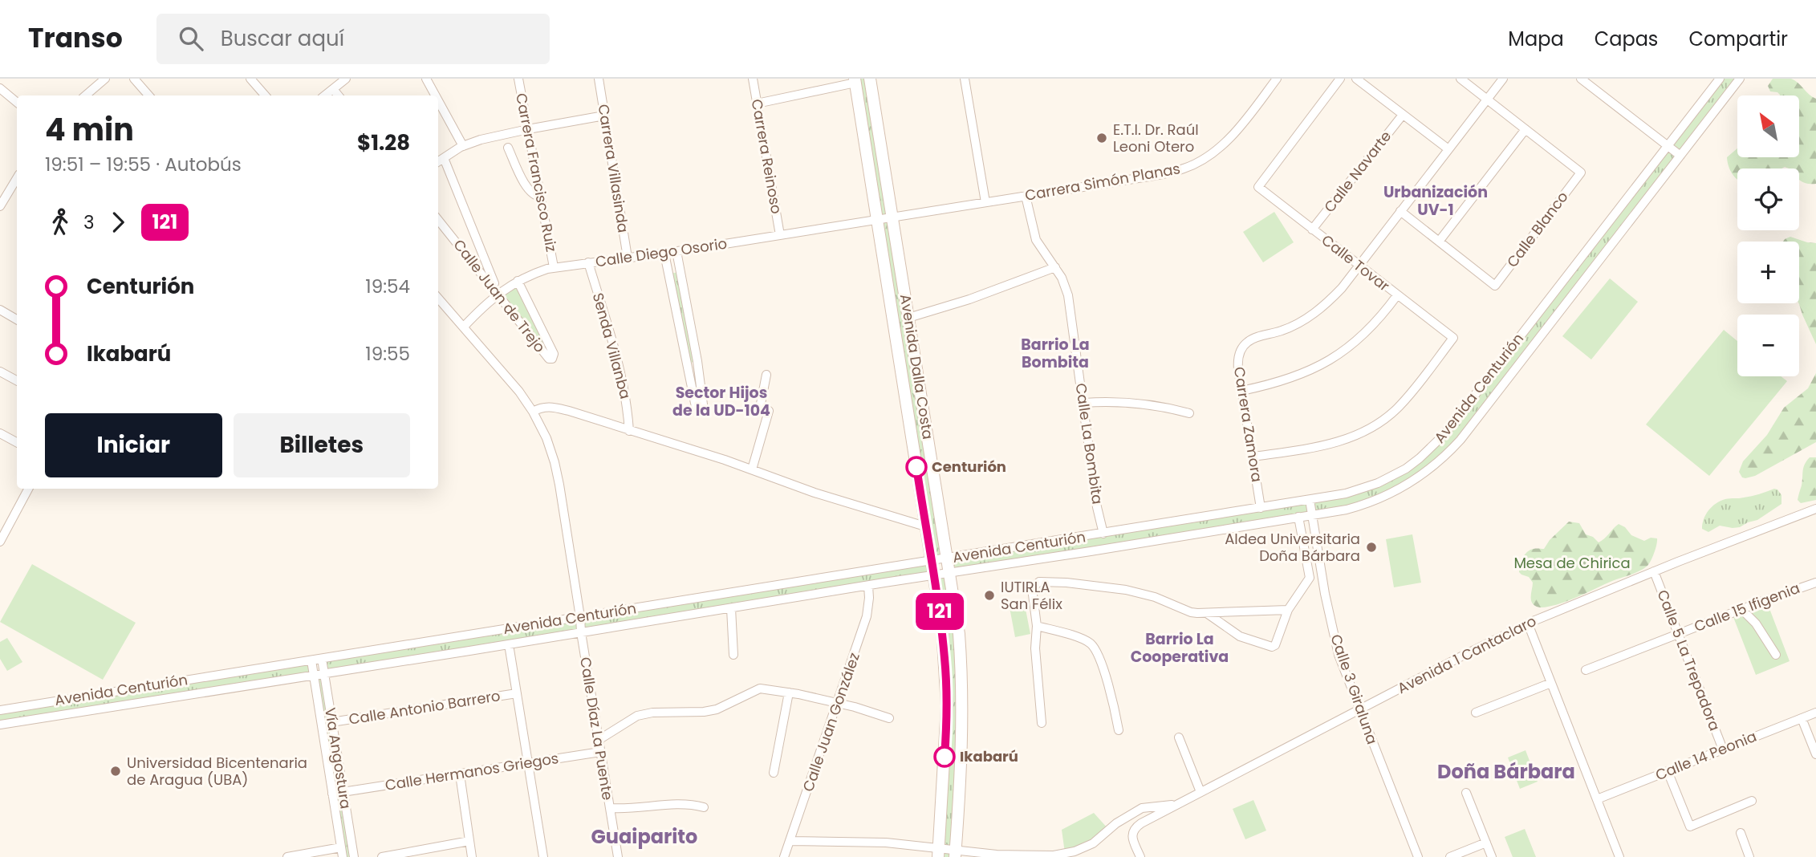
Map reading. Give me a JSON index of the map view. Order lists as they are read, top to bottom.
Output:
{
  "streets": {
    "street": [
      "Carrera Reinoso",
      "Carrera Villasinda",
      "Calle Navarte",
      "Carrera Francisco Ruiz",
      "Carrera Simón Planas",
      "Calle Blanco",
      "Calle Diego Osorio",
      "Calle Tovar",
      "Calle Juan de Trejo",
      "Senda Villanba",
      "Avenida Dalla Costa",
      "Avenida Centurión",
      "Carrera Zamora",
      "Calle La Bombita",
      "Calle 15 Ifigenia",
      "Avenida 1 Cantaclaro",
      "Calle 5 La Trepadora",
      "Calle 3 Giraluna",
      "Calle Antonio Barrero",
      "Calle Juan González",
      "Calle Díaz La Puente",
      "Calle 14 Peonia",
      "Vía Angostura",
      "Calle Hermanos Griegos"
    ]
  },
  "crossings": [
    ["Carrera Reinoso", "Calle Diego Osorio"],
    ["Carrera Villasinda", "Calle Diego Osorio"],
    ["Calle Navarte", "Calle Tovar"],
    ["Carrera Francisco Ruiz", "Calle Diego Osorio"],
    ["Carrera Simón Planas", "Calle Diego Osorio"],
    ["Carrera Simón Planas", "Avenida Dalla Costa"],
    ["Carrera Simón Planas", "Calle La Bombita"],
    ["Calle Diego Osorio", "Calle Juan de Trejo"],
    ["Calle Diego Osorio", "Senda Villanba"],
    ["Calle Diego Osorio", "Avenida Dalla Costa"],
    ["Calle Diego Osorio", "Calle Díaz La Puente"],
    ["Calle Tovar", "Carrera Zamora"],
    ["Avenida Dalla Costa", "Avenida Centurión"],
    ["Avenida Centurión", "Carrera Zamora"],
    ["Avenida Centurión", "Calle La Bombita"],
    ["Avenida Centurión", "Calle 3 Giraluna"],
    ["Avenida Centurión", "Calle Juan González"],
    ["Avenida Centurión", "Calle Díaz La Puente"],
    ["Avenida Centurión", "Vía Angostura"],
    ["Calle 15 Ifigenia", "Calle 5 La Trepadora"],
    ["Avenida 1 Cantaclaro", "Calle 5 La Trepadora"],
    ["Avenida 1 Cantaclaro", "Calle 3 Giraluna"],
    ["Calle 5 La Trepadora", "Calle 14 Peonia"],
    ["Calle Antonio Barrero", "Vía Angostura"],
    ["Calle Díaz La Puente", "Calle Hermanos Griegos"],
    ["Vía Angostura", "Calle Hermanos Griegos"]
  ],
  "districts": [
    "Urbanización UV-1",
    "Barrio La Bombita",
    "Sector Hijos de la UD-104",
    "Barrio La Cooperativa",
    "Doña Bárbara",
    "Guaiparito"
  ],
  "parks": ["Mesa de Chirica"],
  "places": [
    "E.T.I. Dr. Raúl Leoni Otero",
    "Centurión",
    "Aldea Universitaria Doña Bárbara",
    "IUTIRLA San Félix",
    "Ikabarú",
    "Universidad Bicentenaria de Aragua (UBA)"
  ],
  "lines": ["bus line 121"],
  "north": "top left",
  "page": {
    "header": "Transo",
    "search": "Buscar aquí",
    "nav": ["Mapa", "Capas", "Compartir"],
    "on_map": "121",
    "map_buttons": ["+", "−"],
    "heading": ["4 min", "19:51 – 19:55 · Autobús", "$1.28"],
    "legs": ["3", "121"],
    "list": [
      {
        "name": "Centurión",
        "value": "19:54"
      },
      {
        "name": "Ikabarú",
        "value": "19:55"
      }
    ],
    "buttons": ["Iniciar", "Billetes"]
  }
}
